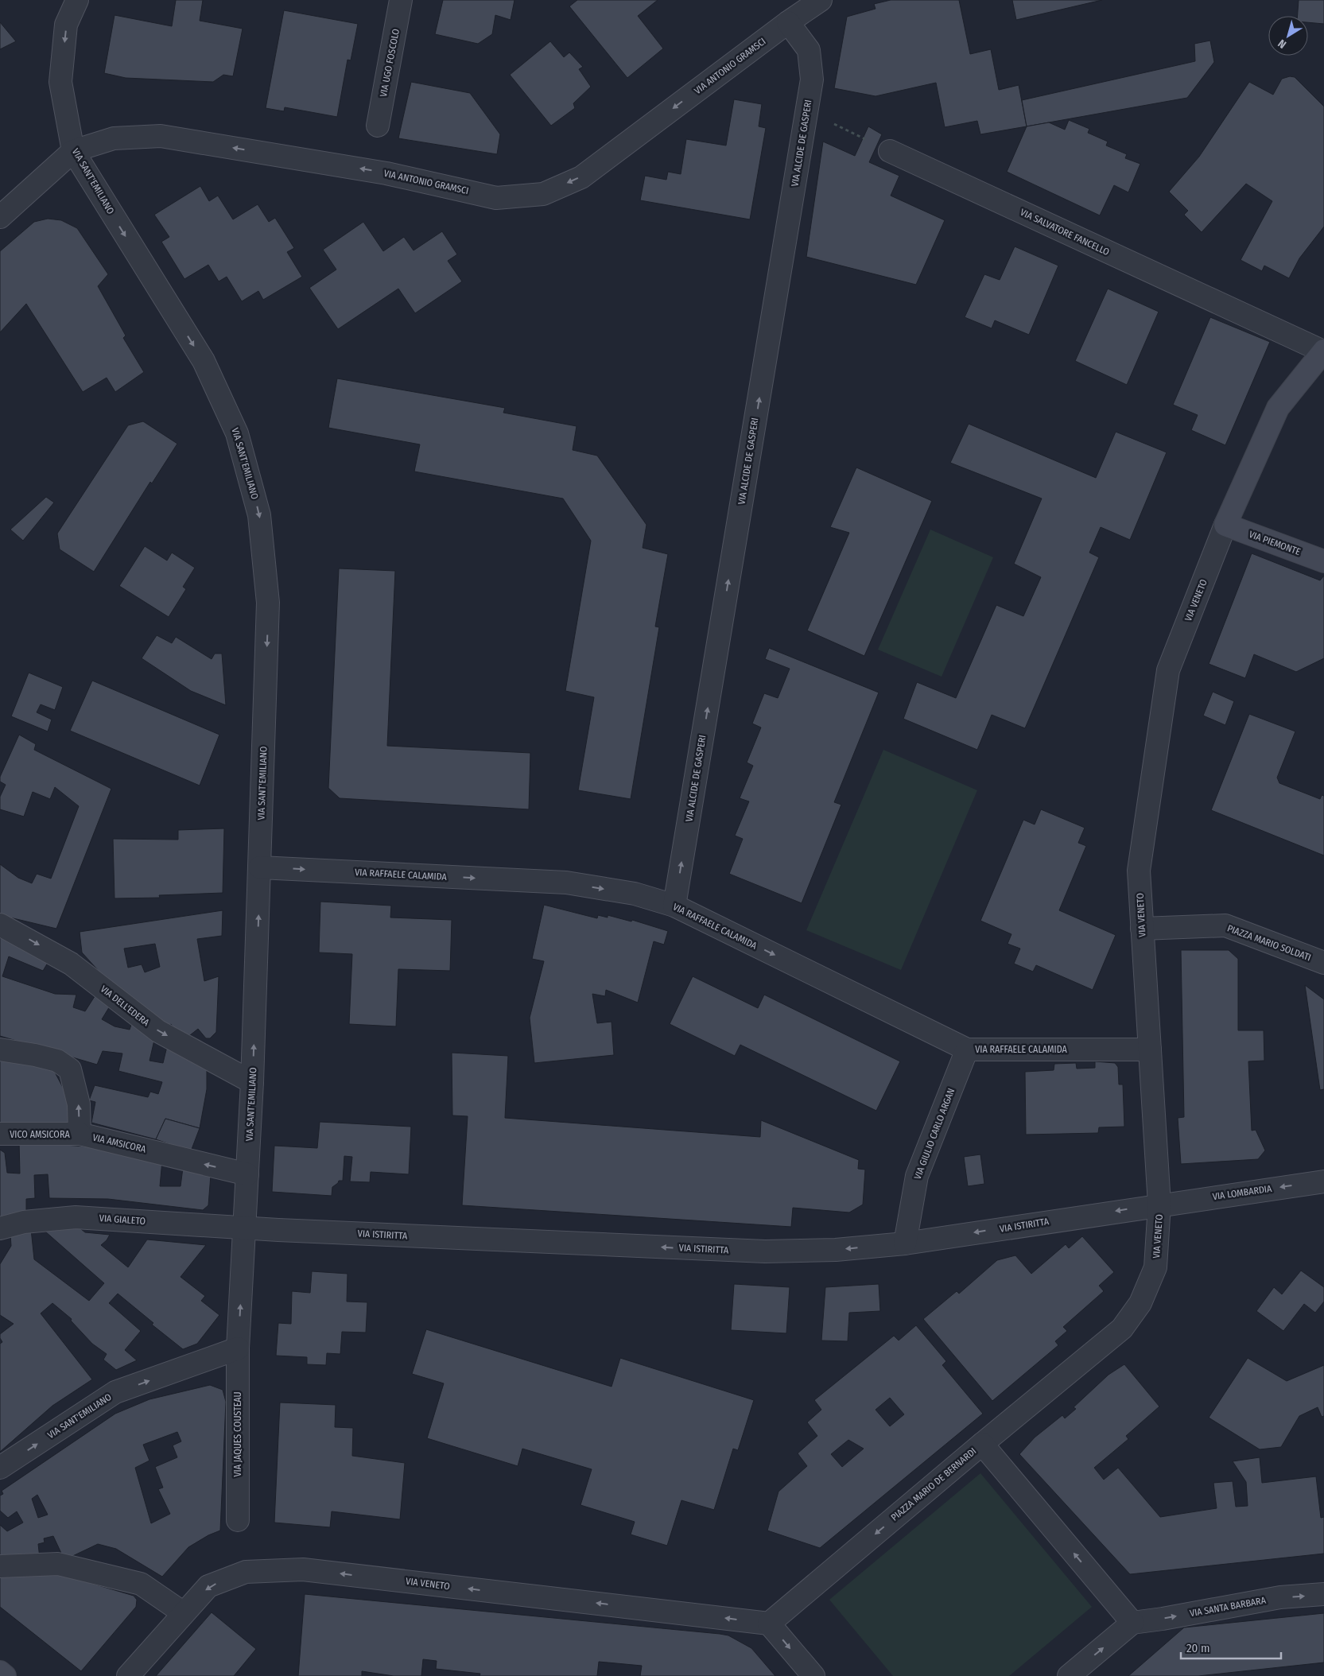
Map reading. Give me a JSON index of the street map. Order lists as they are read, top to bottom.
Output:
{
  "streets": {
    "street": [
      "VIA UGO FOSCOLO",
      "VIA ANTONIO GRAMSCI",
      "VIA ALCIDE DE GASPERI",
      "VIA SANT'EMILIANO",
      "VIA SALVATORE FANCELLO",
      "VIA PIEMONTE",
      "VIA VENETO",
      "VIA RAFFAELE CALAMIDA",
      "PIAZZA MARIO SOLDATI",
      "VIA DELL'EDERA",
      "VIA GIULIO CARLO ARGAN",
      "VICO AMSICORA",
      "VIA AMSICORA",
      "VIA LOMBARDIA",
      "VIA GIALETO",
      "VIA ISTIRITTA",
      "VIA JAQUES COUSTEAU",
      "PIAZZA MARIO DE BERNARDI",
      "VIA SANTA BARBARA"
    ]
  },
  "crossings": [
    ["VIA ANTONIO GRAMSCI", "VIA ALCIDE DE GASPERI"],
    ["VIA ANTONIO GRAMSCI", "VIA SANT'EMILIANO"],
    ["VIA ALCIDE DE GASPERI", "VIA RAFFAELE CALAMIDA"],
    ["VIA SANT'EMILIANO", "VIA RAFFAELE CALAMIDA"],
    ["VIA SANT'EMILIANO", "VIA DELL'EDERA"],
    ["VIA SANT'EMILIANO", "VIA AMSICORA"],
    ["VIA SANT'EMILIANO", "VIA GIALETO"],
    ["VIA SANT'EMILIANO", "VIA ISTIRITTA"],
    ["VIA SANT'EMILIANO", "VIA JAQUES COUSTEAU"],
    ["VIA SALVATORE FANCELLO", "VIA VENETO"],
    ["VIA PIEMONTE", "VIA VENETO"],
    ["VIA VENETO", "VIA RAFFAELE CALAMIDA"],
    ["VIA VENETO", "PIAZZA MARIO SOLDATI"],
    ["VIA VENETO", "VIA LOMBARDIA"],
    ["VIA VENETO", "VIA ISTIRITTA"],
    ["VIA VENETO", "PIAZZA MARIO DE BERNARDI"],
    ["VIA RAFFAELE CALAMIDA", "VIA GIULIO CARLO ARGAN"],
    ["VIA GIULIO CARLO ARGAN", "VIA ISTIRITTA"],
    ["VICO AMSICORA", "VIA AMSICORA"],
    ["VIA LOMBARDIA", "VIA ISTIRITTA"],
    ["VIA GIALETO", "VIA ISTIRITTA"],
    ["PIAZZA MARIO DE BERNARDI", "VIA SANTA BARBARA"]
  ],
  "one_way": [
    "VIA ANTONIO GRAMSCI",
    "VIA ALCIDE DE GASPERI",
    "VIA RAFFAELE CALAMIDA",
    "VIA DELL'EDERA",
    "VIA AMSICORA",
    "VIA LOMBARDIA",
    "VIA ISTIRITTA",
    "VIA SANTA BARBARA"
  ],
  "scale_bar": "20 m",
  "north": "bottom left"
}
